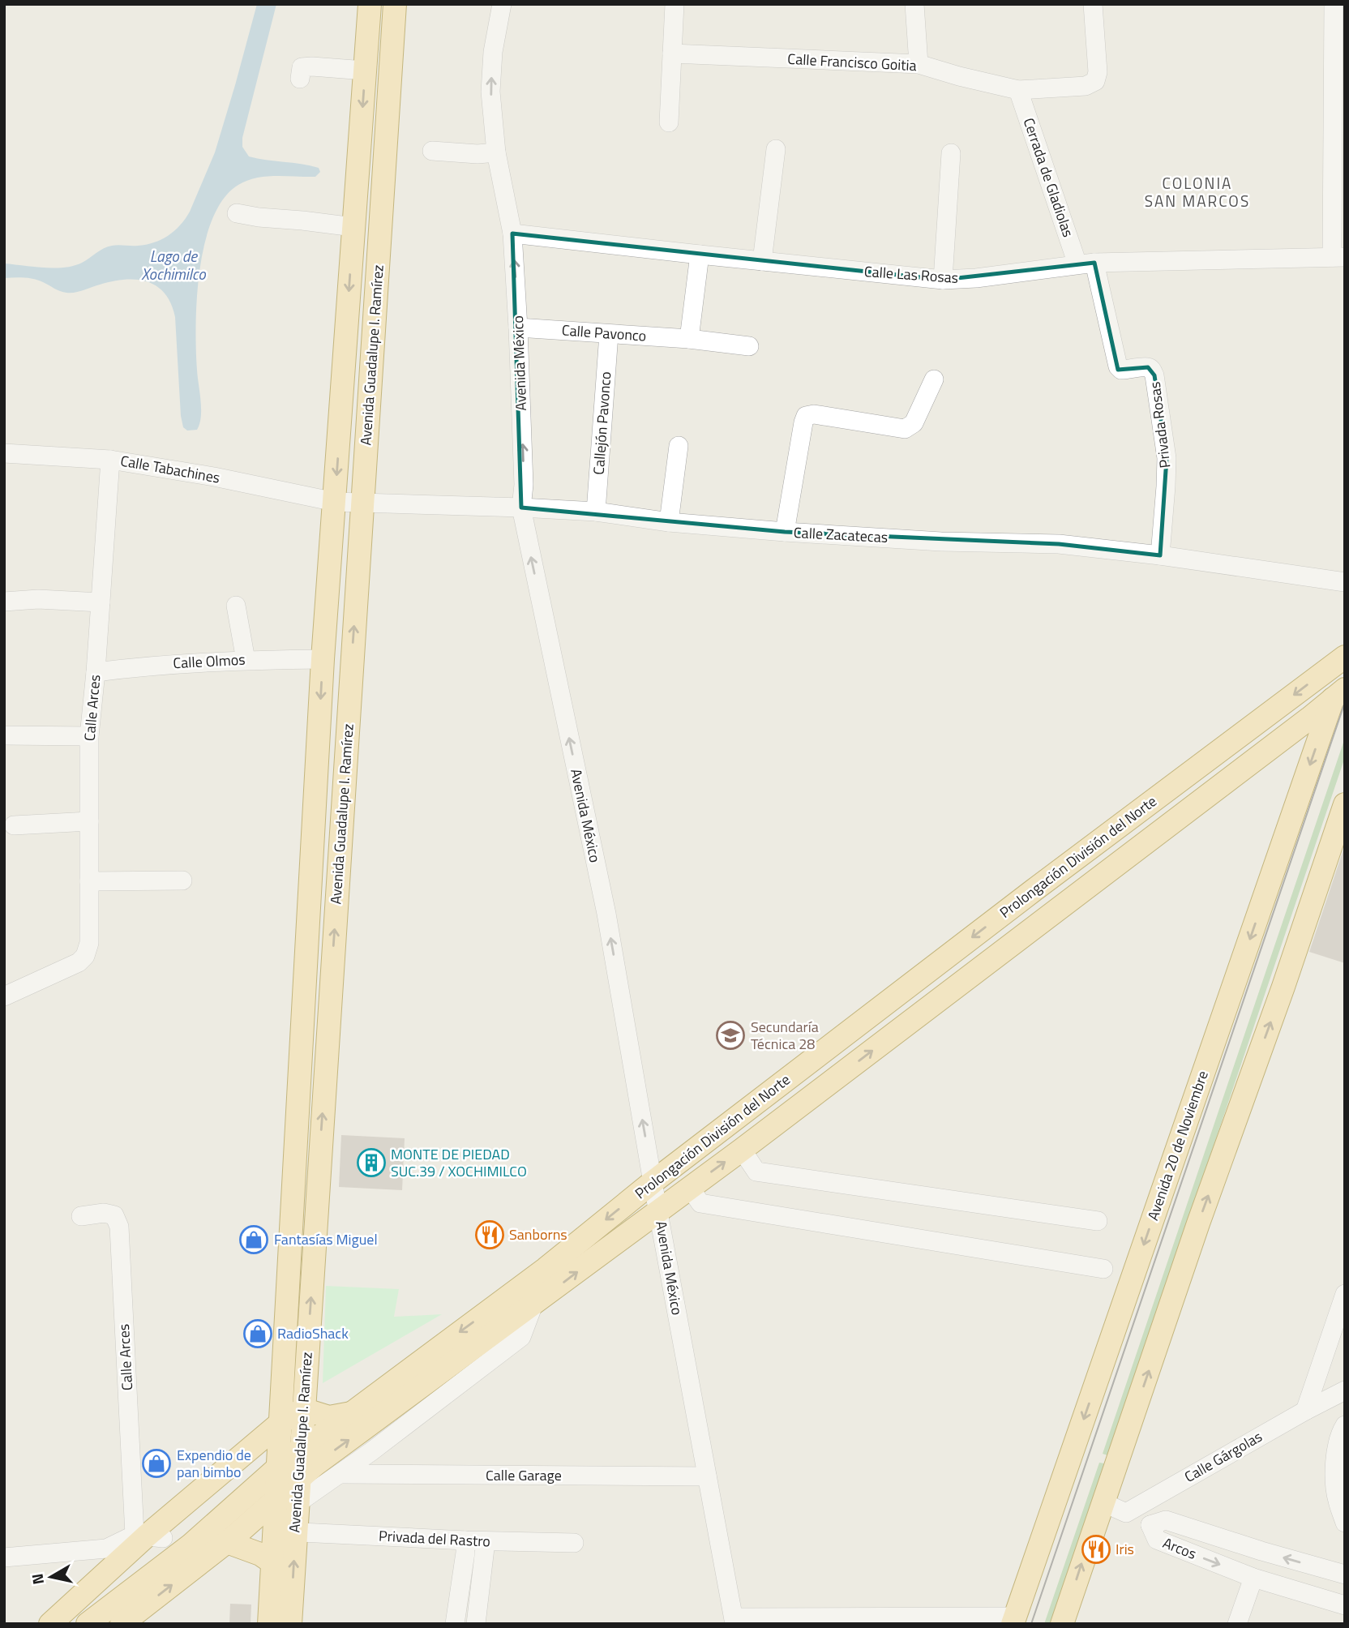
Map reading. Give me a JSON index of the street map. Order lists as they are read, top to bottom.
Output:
{
  "streets": {
    "main road": ["Avenida Guadalupe I. Ramírez", "Prolongación División del Norte", "Avenida 20 de Noviembre"],
    "street": [
      "Calle Francisco Goitia",
      "Cerrada de Gladiolas",
      "Calle Las Rosas",
      "Calle Pavonco",
      "Avenida México",
      "Callejón Pavonco",
      "Privada Rosas",
      "Calle Tabachines",
      "Calle Zacatecas",
      "Calle Olmos",
      "Calle Arces",
      "Calle Gárgolas",
      "Calle Garage",
      "Privada del Rastro",
      "Arcos"
    ]
  },
  "crossings": [
    ["Calle Francisco Goitia", "Cerrada de Gladiolas"],
    ["Cerrada de Gladiolas", "Calle Las Rosas"],
    ["Cerrada de Gladiolas", "Privada Rosas"],
    ["Calle Las Rosas", "Avenida México"],
    ["Calle Las Rosas", "Privada Rosas"],
    ["Calle Pavonco", "Avenida México"],
    ["Calle Pavonco", "Callejón Pavonco"],
    ["Avenida Guadalupe I. Ramírez", "Calle Tabachines"],
    ["Avenida Guadalupe I. Ramírez", "Calle Zacatecas"],
    ["Avenida Guadalupe I. Ramírez", "Calle Olmos"],
    ["Avenida Guadalupe I. Ramírez", "Prolongación División del Norte"],
    ["Avenida Guadalupe I. Ramírez", "Privada del Rastro"],
    ["Avenida México", "Calle Zacatecas"],
    ["Avenida México", "Prolongación División del Norte"],
    ["Avenida México", "Calle Garage"],
    ["Callejón Pavonco", "Calle Zacatecas"],
    ["Privada Rosas", "Calle Zacatecas"],
    ["Calle Tabachines", "Calle Zacatecas"],
    ["Calle Tabachines", "Calle Arces"],
    ["Calle Olmos", "Calle Arces"],
    ["Prolongación División del Norte", "Avenida 20 de Noviembre"]
  ],
  "one_way": ["Avenida México"],
  "districts": ["COLONIA SAN MARCOS"],
  "water": ["Lago de Xochimilco"],
  "places": {
    "school or university": ["Secundaría Técnica 28"],
    "building": ["MONTE DE PIEDAD SUC.39 / XOCHIMILCO"],
    "restaurant": ["Sanborns", "Iris"],
    "shop": ["Fantasías Miguel", "RadioShack", "Expendio de pan bimbo"]
  },
  "north": "left"
}
